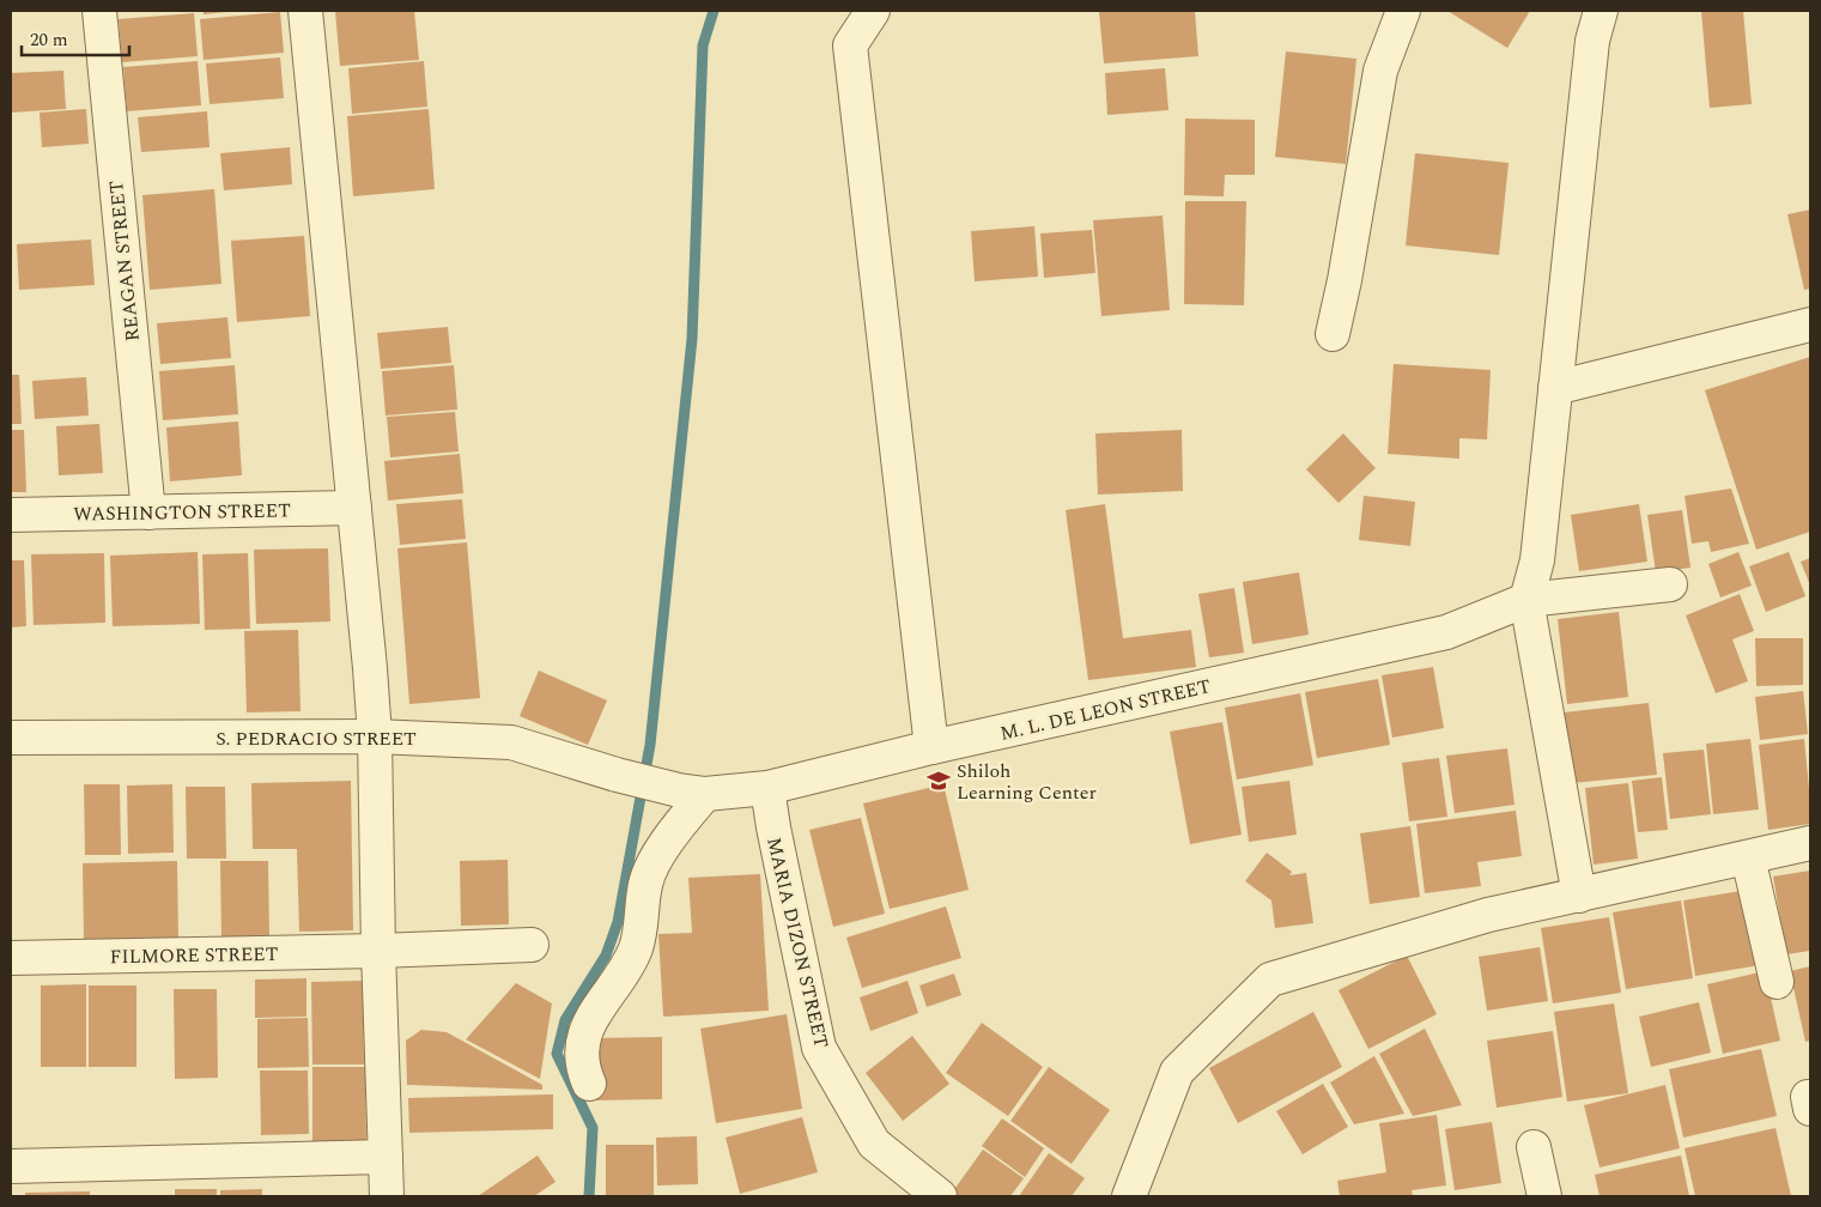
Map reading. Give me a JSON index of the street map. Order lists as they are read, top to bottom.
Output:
{
  "streets": {
    "street": [
      "REAGAN STREET",
      "WASHINGTON STREET",
      "M. L. DE LEON STREET",
      "S. PEDRACIO STREET",
      "MARIA DIZON STREET",
      "FILMORE STREET"
    ]
  },
  "crossings": [
    ["REAGAN STREET", "WASHINGTON STREET"],
    ["M. L. DE LEON STREET", "S. PEDRACIO STREET"],
    ["M. L. DE LEON STREET", "MARIA DIZON STREET"]
  ],
  "places": {
    "school or university": ["Shiloh Learning Center"]
  },
  "scale_bar": "20 m"
}
